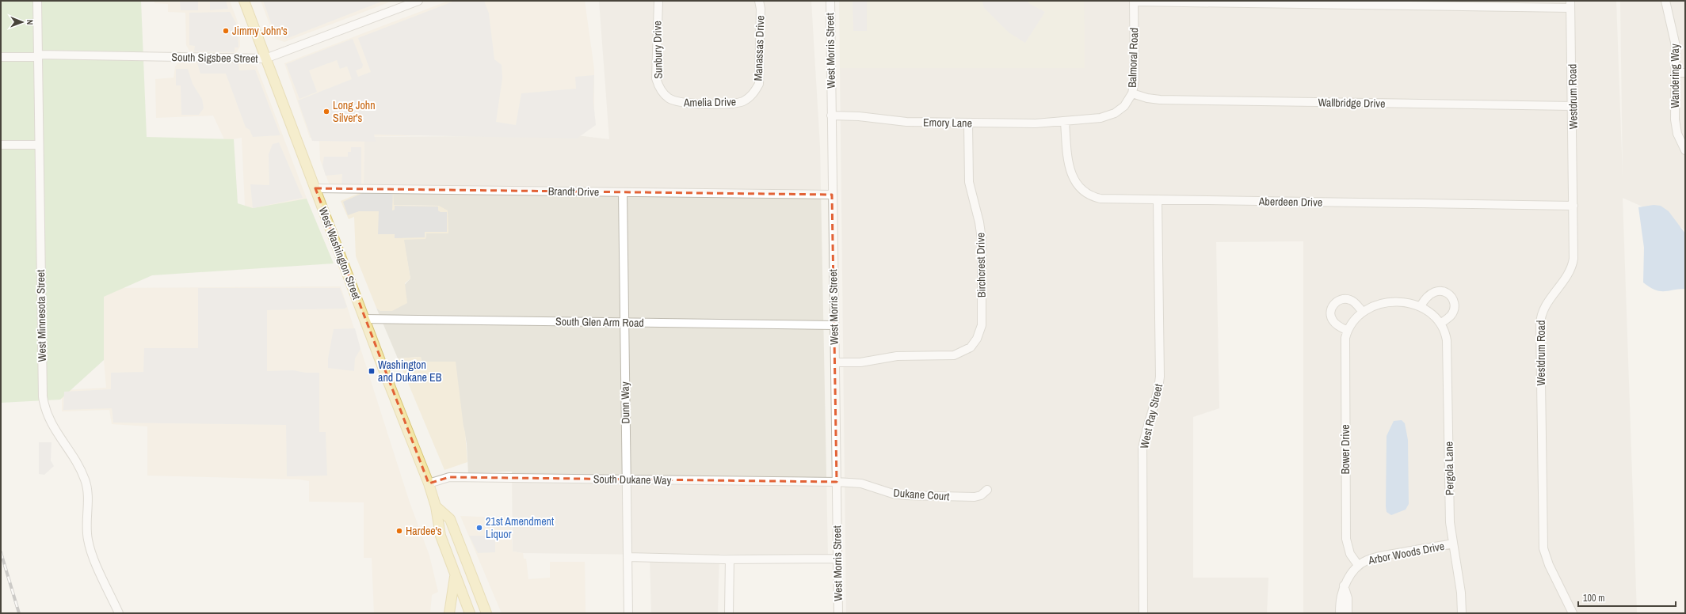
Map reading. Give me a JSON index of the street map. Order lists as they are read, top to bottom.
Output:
{
  "streets": {
    "main road": ["West Washington Street"],
    "street": [
      "Manassas Drive",
      "Sunbury Drive",
      "West Morris Street",
      "South Sigsbee Street",
      "Balmoral Road",
      "Wandering Way",
      "Westdrum Road",
      "Amelia Drive",
      "Wallbridge Drive",
      "Emory Lane",
      "Brandt Drive",
      "Aberdeen Drive",
      "Birchcrest Drive",
      "West Minnesota Street",
      "South Glen Arm Road",
      "Dunn Way",
      "West Ray Street",
      "Bower Drive",
      "Pergola Lane",
      "South Dukane Way",
      "Dukane Court",
      "Arbor Woods Drive"
    ]
  },
  "crossings": [
    ["Manassas Drive", "Amelia Drive"],
    ["Sunbury Drive", "Amelia Drive"],
    ["West Morris Street", "Emory Lane"],
    ["West Morris Street", "Brandt Drive"],
    ["West Morris Street", "Birchcrest Drive"],
    ["West Morris Street", "South Glen Arm Road"],
    ["West Morris Street", "South Dukane Way"],
    ["West Morris Street", "Dukane Court"],
    ["South Sigsbee Street", "West Washington Street"],
    ["South Sigsbee Street", "West Minnesota Street"],
    ["Balmoral Road", "Wallbridge Drive"],
    ["Balmoral Road", "Emory Lane"],
    ["Balmoral Road", "Aberdeen Drive"],
    ["Westdrum Road", "Wallbridge Drive"],
    ["Westdrum Road", "Aberdeen Drive"],
    ["Emory Lane", "Aberdeen Drive"],
    ["Emory Lane", "Birchcrest Drive"],
    ["Brandt Drive", "West Washington Street"],
    ["Brandt Drive", "Dunn Way"],
    ["Aberdeen Drive", "West Ray Street"],
    ["West Washington Street", "South Glen Arm Road"],
    ["West Washington Street", "South Dukane Way"],
    ["South Glen Arm Road", "Dunn Way"],
    ["Dunn Way", "South Dukane Way"],
    ["Bower Drive", "Pergola Lane"],
    ["Bower Drive", "Arbor Woods Drive"],
    ["Pergola Lane", "Arbor Woods Drive"],
    ["South Dukane Way", "Dukane Court"]
  ],
  "places": {
    "other": [
      "Jimmy John's",
      "Long John Silver's",
      "21st Amendment Liquor",
      "Hardee's"
    ],
    "transit": ["Washington and Dukane EB"]
  },
  "scale_bar": "100 m",
  "north": "right"
}
